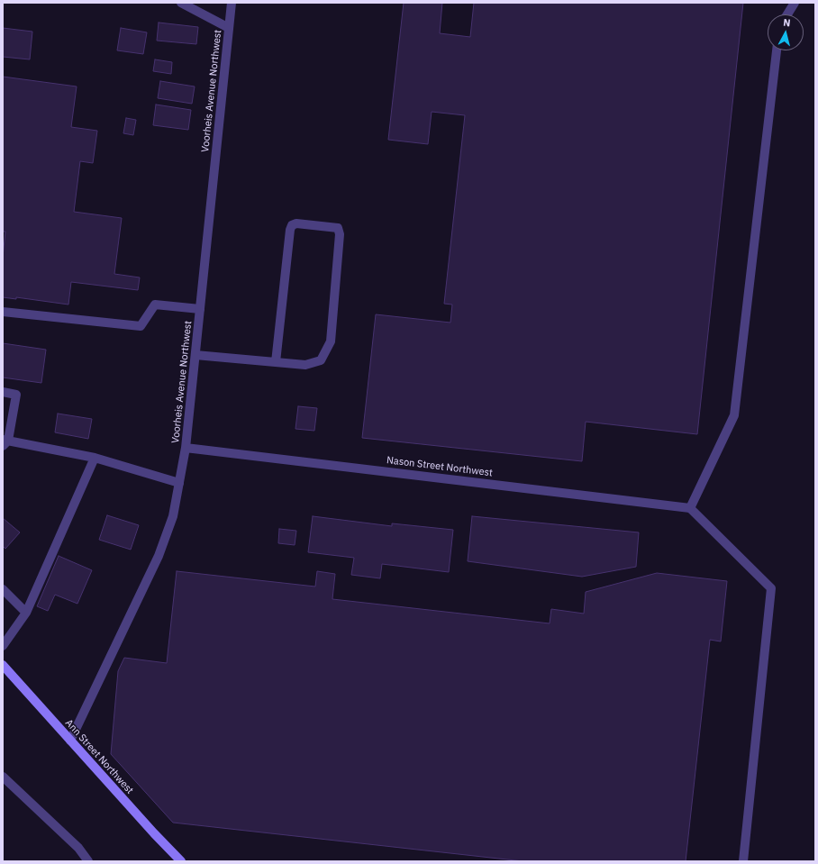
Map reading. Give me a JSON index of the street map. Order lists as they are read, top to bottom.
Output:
{
  "streets": {
    "main road": ["Ann Street Northwest"],
    "street": ["Voorheis Avenue Northwest", "Nason Street Northwest"]
  },
  "crossings": [
    ["Voorheis Avenue Northwest", "Nason Street Northwest"],
    ["Voorheis Avenue Northwest", "Ann Street Northwest"]
  ],
  "north": "top"
}
